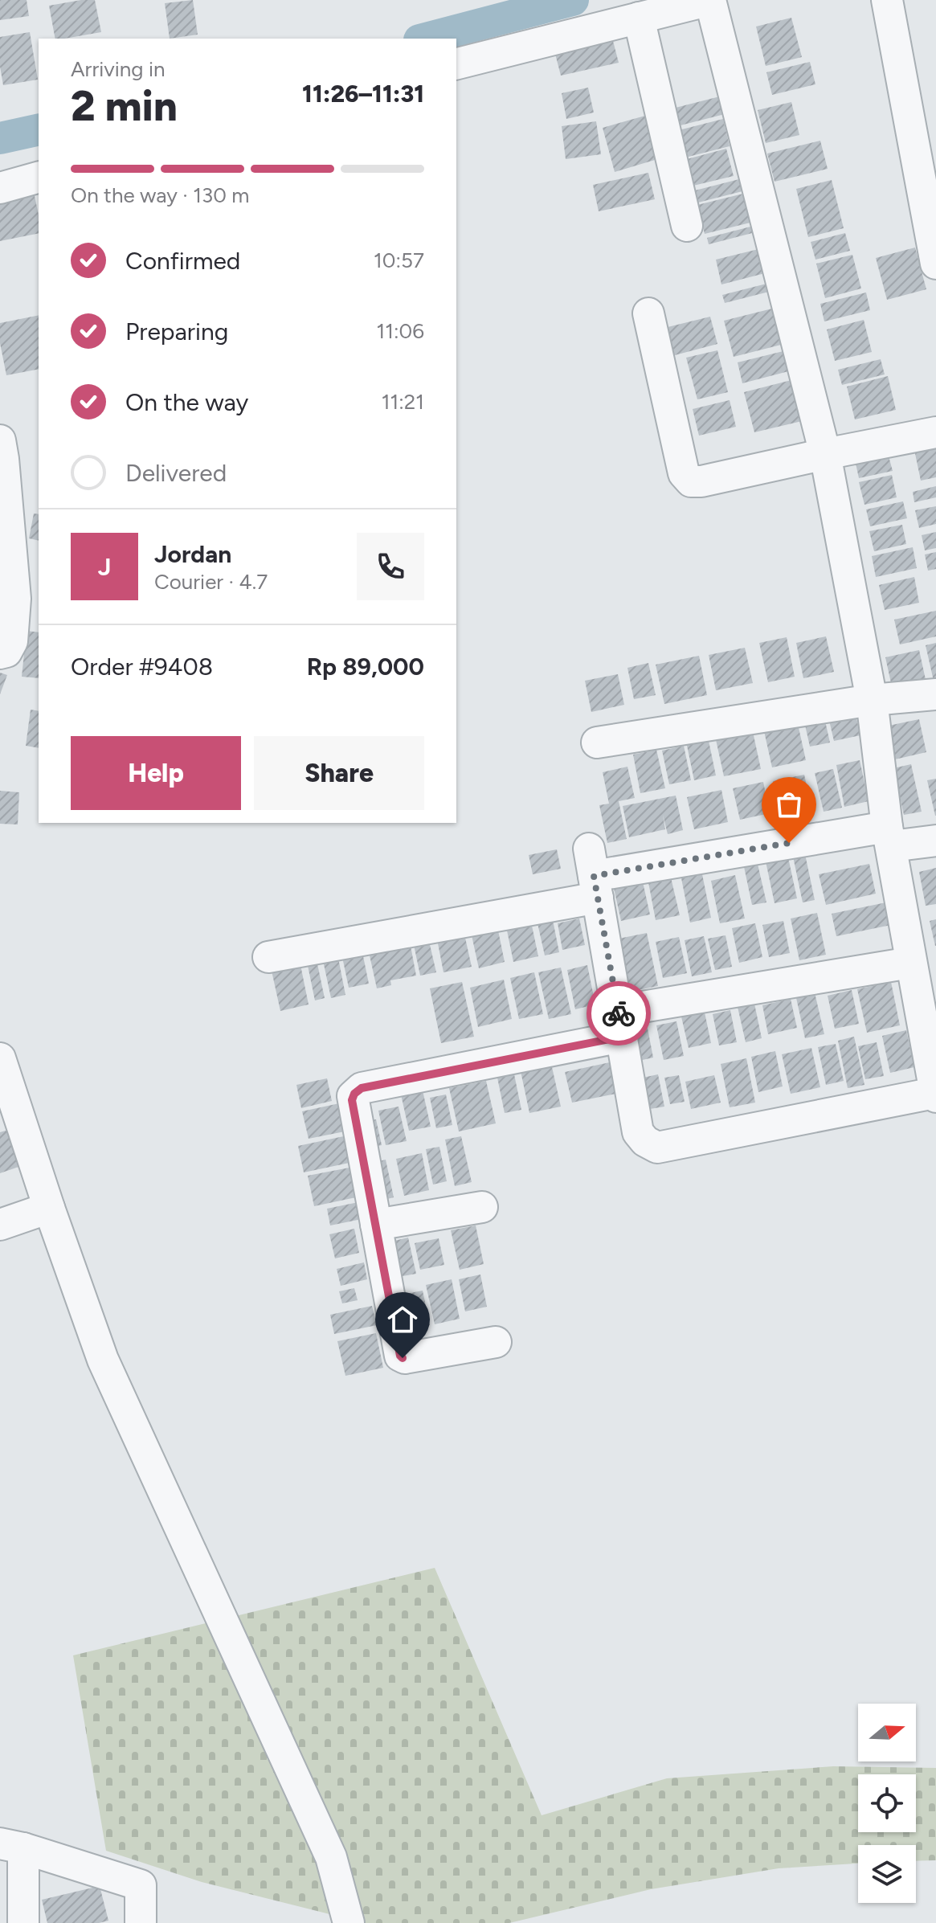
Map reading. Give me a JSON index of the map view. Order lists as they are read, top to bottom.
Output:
{
  "north": "right",
  "page": {
    "heading": ["2 min", "Arriving in", "11:26–11:31"],
    "panel": [
      "Jordan",
      "Courier · 4.7",
      "Order #9408",
      "Rp 89,000"
    ],
    "bar": "On the way · 130 m",
    "list": [
      ["Confirmed", "10:57"],
      ["Preparing", "11:06"],
      ["On the way", "11:21"],
      "Delivered"
    ],
    "round": "J",
    "buttons": ["Help", "Share"]
  }
}
